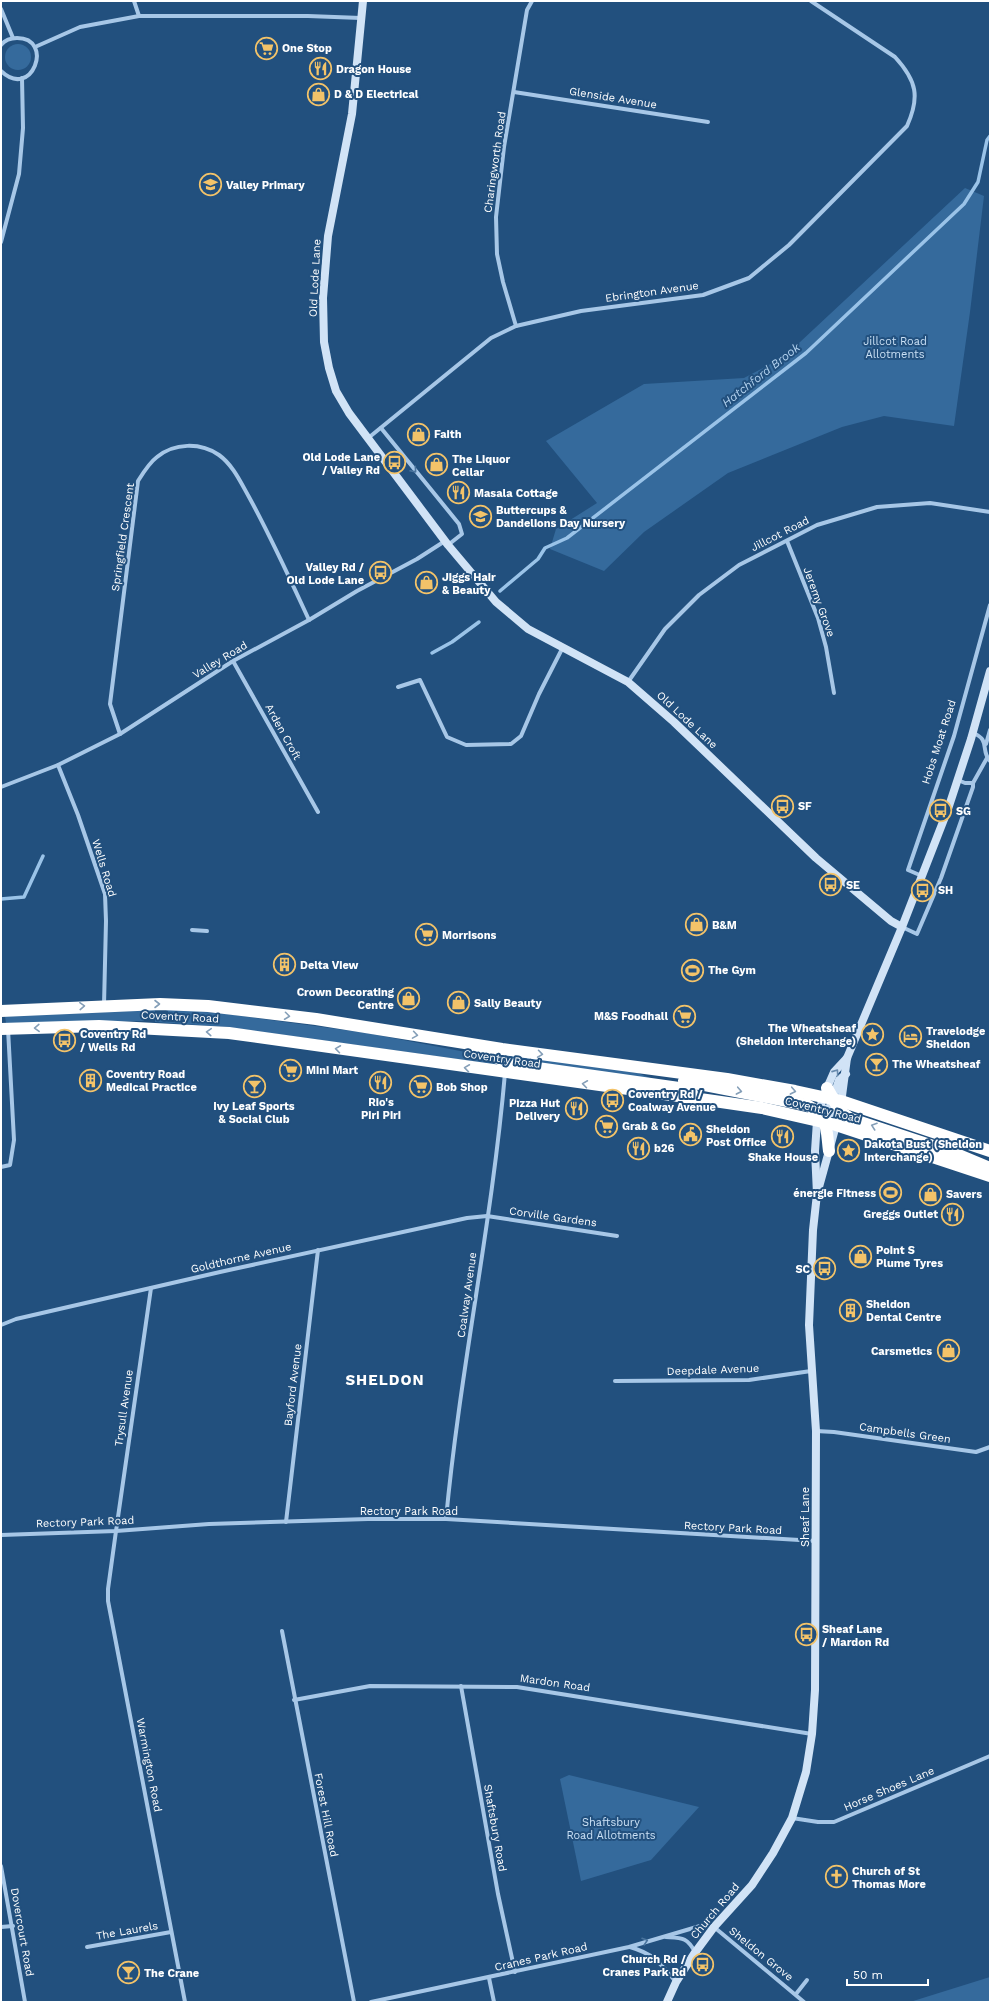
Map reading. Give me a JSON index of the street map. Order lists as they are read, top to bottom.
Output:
{
  "streets": {
    "highway": ["Coventry Road"],
    "street": [
      "Glenside Avenue",
      "Charingworth Road",
      "Old Lode Lane",
      "Ebrington Avenue",
      "Jillcot Road",
      "Springfield Crescent",
      "Jeremy Grove",
      "Valley Road",
      "Arden Croft",
      "Hobs Moat Road",
      "Wells Road",
      "Corville Gardens",
      "Goldthorne Avenue",
      "Coalway Avenue",
      "Deepdale Avenue",
      "Bayford Avenue",
      "Trysull Avenue",
      "Campbells Green",
      "Rectory Park Road",
      "Sheaf Lane",
      "Mardon Road",
      "Warmington Road",
      "Horse Shoes Lane",
      "Forest Hill Road",
      "Shaftsbury Road",
      "Church Road",
      "The Laurels",
      "Dovercourt Road",
      "Sheldon Grove",
      "Cranes Park Road"
    ]
  },
  "crossings": [
    ["Glenside Avenue", "Charingworth Road"],
    ["Charingworth Road", "Ebrington Avenue"],
    ["Old Lode Lane", "Ebrington Avenue"],
    ["Old Lode Lane", "Jillcot Road"],
    ["Old Lode Lane", "Valley Road"],
    ["Jillcot Road", "Jeremy Grove"],
    ["Springfield Crescent", "Valley Road"],
    ["Valley Road", "Arden Croft"],
    ["Valley Road", "Wells Road"],
    ["Wells Road", "Coventry Road"],
    ["Coventry Road", "Coalway Avenue"],
    ["Coventry Road", "Sheaf Lane"],
    ["Corville Gardens", "Goldthorne Avenue"],
    ["Corville Gardens", "Coalway Avenue"],
    ["Goldthorne Avenue", "Coalway Avenue"],
    ["Goldthorne Avenue", "Bayford Avenue"],
    ["Goldthorne Avenue", "Trysull Avenue"],
    ["Coalway Avenue", "Rectory Park Road"],
    ["Deepdale Avenue", "Sheaf Lane"],
    ["Bayford Avenue", "Rectory Park Road"],
    ["Trysull Avenue", "Rectory Park Road"],
    ["Trysull Avenue", "Warmington Road"],
    ["Campbells Green", "Sheaf Lane"],
    ["Rectory Park Road", "Sheaf Lane"],
    ["Rectory Park Road", "Warmington Road"],
    ["Sheaf Lane", "Mardon Road"],
    ["Sheaf Lane", "Horse Shoes Lane"],
    ["Sheaf Lane", "Church Road"],
    ["Mardon Road", "Forest Hill Road"],
    ["Mardon Road", "Shaftsbury Road"],
    ["Warmington Road", "The Laurels"],
    ["Shaftsbury Road", "Cranes Park Road"],
    ["Church Road", "Sheldon Grove"],
    ["Church Road", "Cranes Park Road"],
    ["Sheldon Grove", "Cranes Park Road"]
  ],
  "districts": ["SHELDON"],
  "water": ["Hatchford Brook"],
  "parks": ["Jillcot Road Allotments", "Shaftsbury Road Allotments"],
  "places": {
    "supermarket": [
      "One Stop",
      "Morrisons",
      "M&S Foodhall",
      "Mini Mart",
      "Bob Shop",
      "Grab & Go"
    ],
    "restaurant": [
      "Dragon House",
      "Masala Cottage",
      "Rio's Piri Piri",
      "Pizza Hut Delivery",
      "Shake House",
      "b26",
      "Greggs Outlet"
    ],
    "shop": [
      "D & D Electrical",
      "Faith",
      "The Liquor Cellar",
      "Jiggs Hair & Beauty",
      "B&M",
      "Crown Decorating Centre",
      "Sally Beauty",
      "Savers",
      "Point S Plume Tyres",
      "Carsmetics"
    ],
    "school or university": ["Valley Primary", "Buttercups & Dandelions Day Nursery"],
    "bus stop": [
      "Old Lode Lane / Valley Rd",
      "Valley Rd / Old Lode Lane",
      "SF",
      "SG",
      "SE",
      "SH",
      "Coventry Rd / Wells Rd",
      "Coventry Rd / Coalway Avenue",
      "SC",
      "Sheaf Lane / Mardon Rd",
      "Church Rd / Cranes Park Rd"
    ],
    "building": ["Delta View", "Coventry Road Medical Practice", "Sheldon Dental Centre"],
    "sports": ["The Gym", "énergie Fitness"],
    "place": ["The Wheatsheaf (Sheldon Interchange)", "Dakota Bust (Sheldon Interchange)"],
    "hotel": ["Travelodge Sheldon"],
    "bar": ["The Wheatsheaf", "Ivy Leaf Sports & Social Club", "The Crane"],
    "public building": ["Sheldon Post Office"],
    "church": ["Church of St Thomas More"]
  },
  "scale_bar": "50 m"
}
